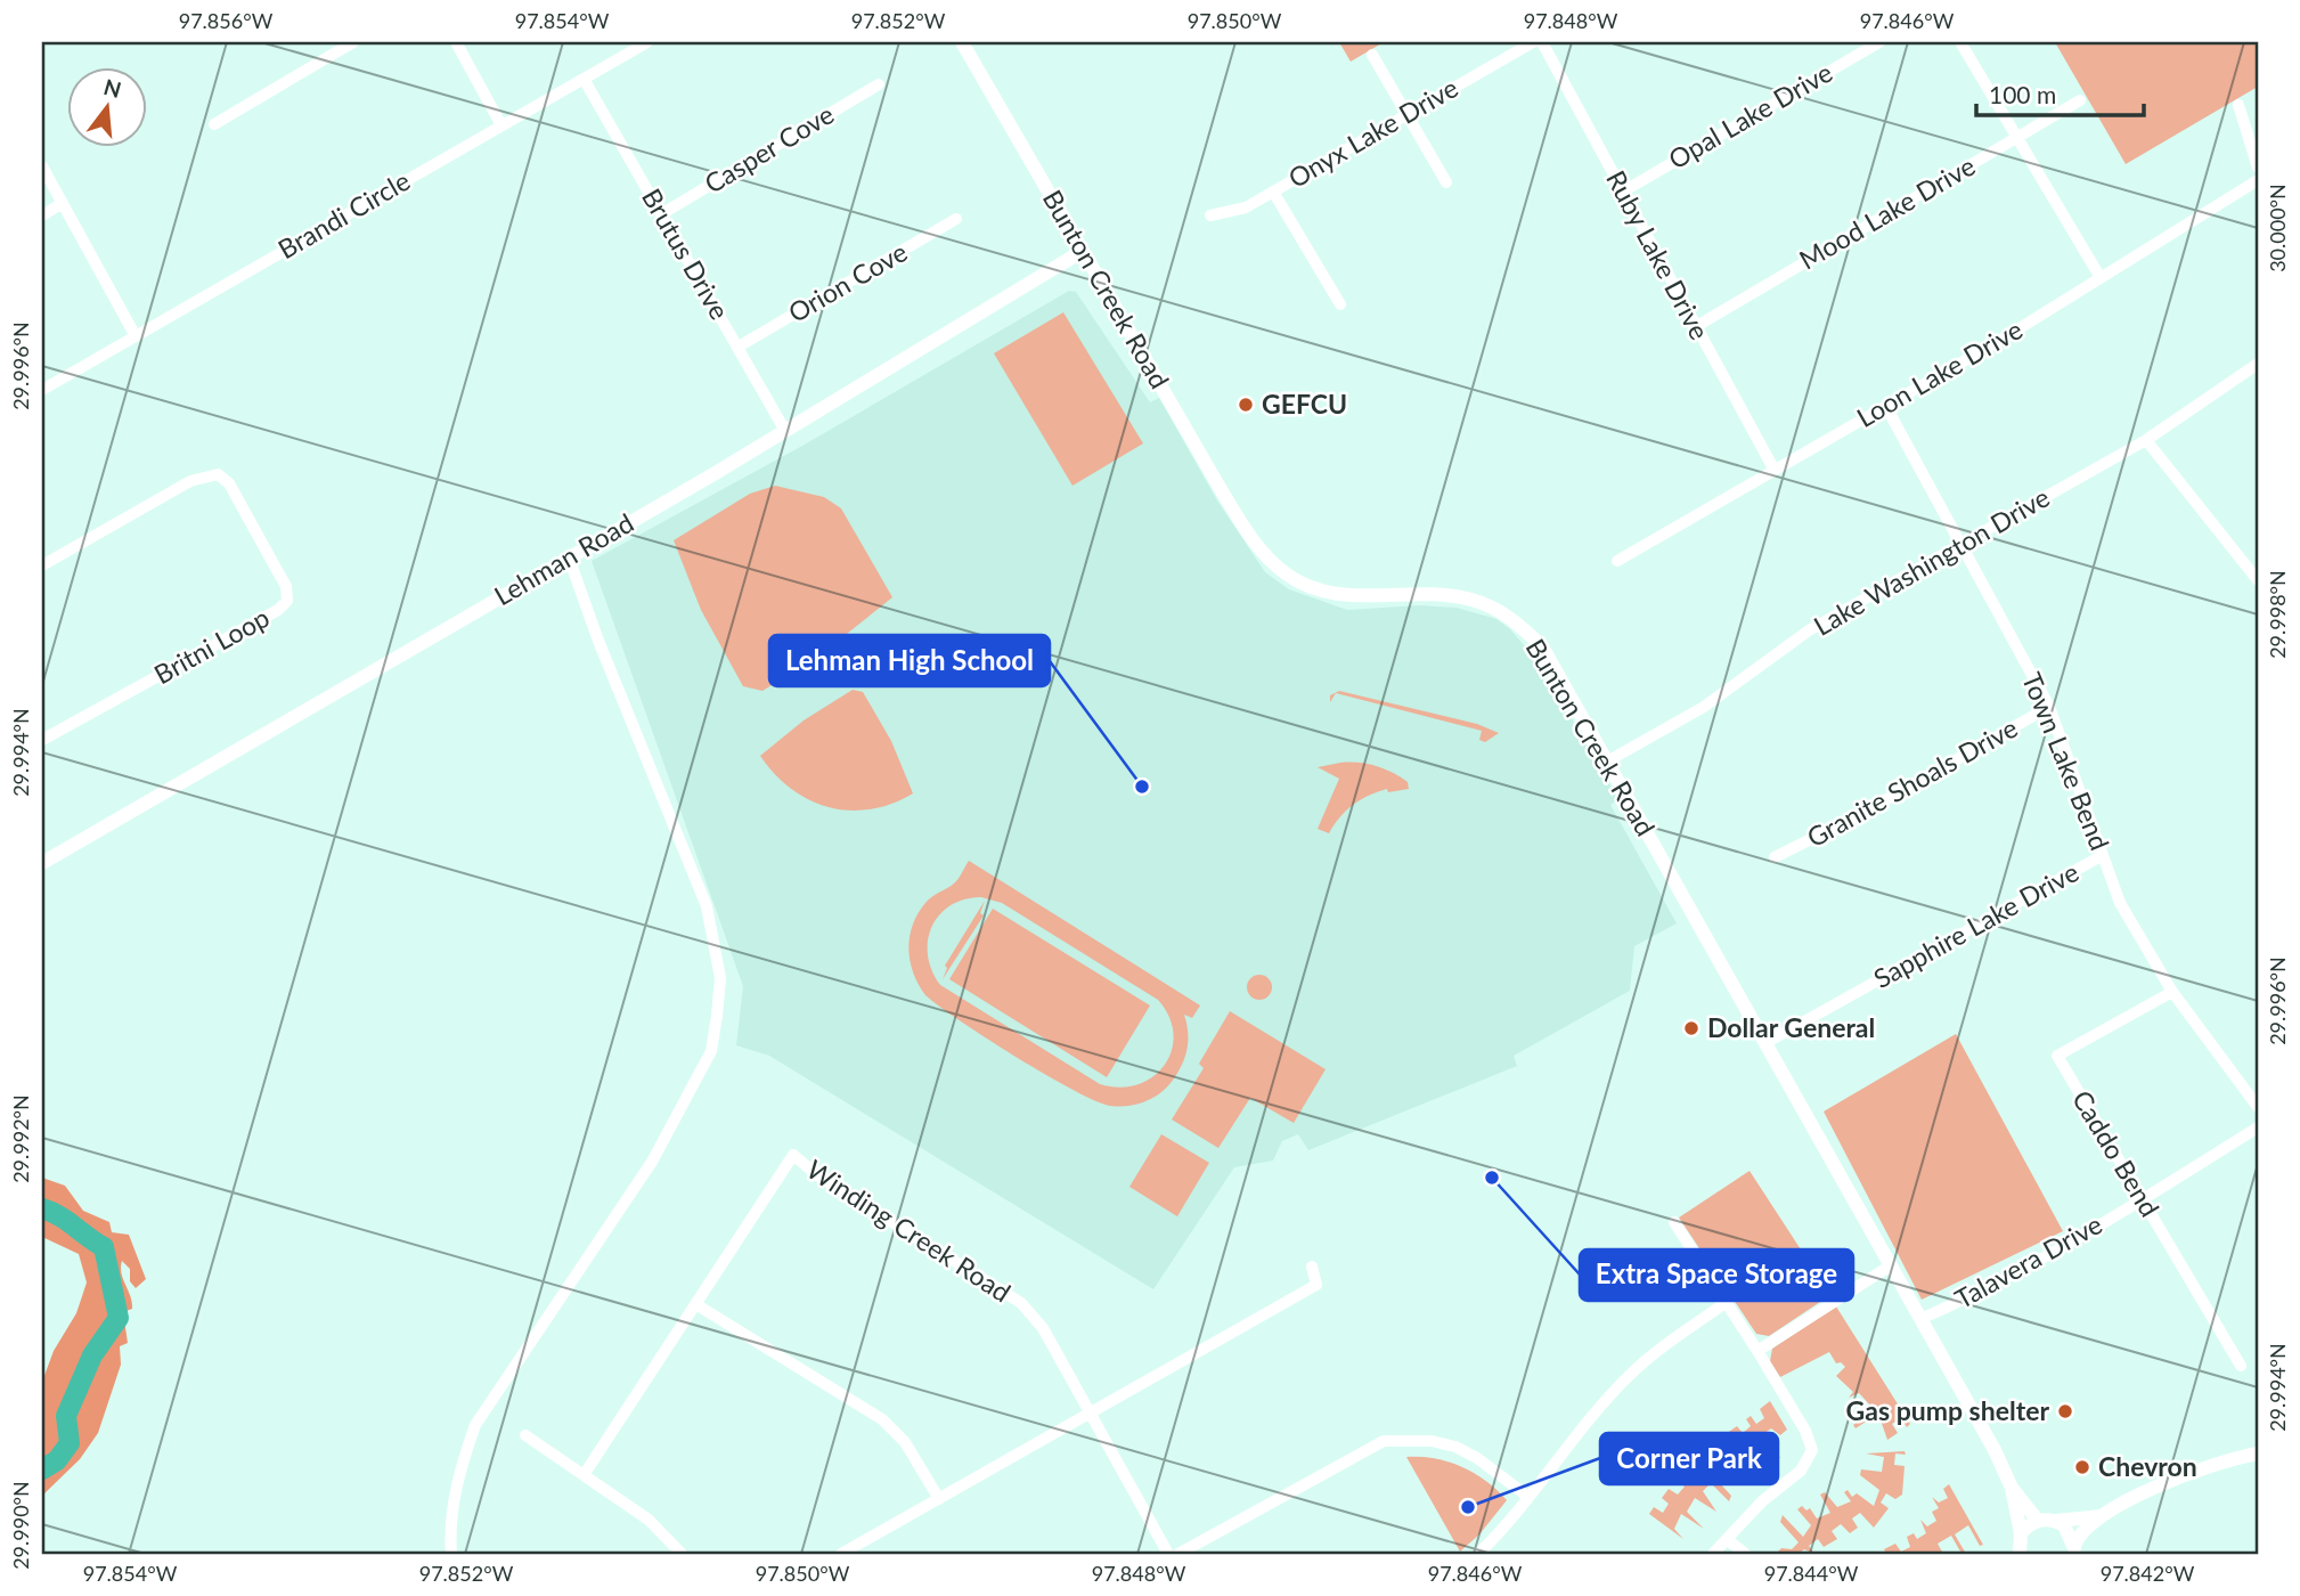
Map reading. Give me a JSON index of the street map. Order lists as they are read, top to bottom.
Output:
{
  "streets": {
    "street": [
      "Opal Lake Drive",
      "Onyx Lake Drive",
      "Casper Cove",
      "Mood Lake Drive",
      "Brandi Circle",
      "Brutus Drive",
      "Ruby Lake Drive",
      "Orion Cove",
      "Bunton Creek Road",
      "Loon Lake Drive",
      "Lehman Road",
      "Lake Washington Drive",
      "Britni Loop",
      "Town Lake Bend",
      "Granite Shoals Drive",
      "Sapphire Lake Drive",
      "Caddo Bend",
      "Winding Creek Road",
      "Talavera Drive"
    ]
  },
  "crossings": [
    ["Opal Lake Drive", "Ruby Lake Drive"],
    ["Casper Cove", "Brutus Drive"],
    ["Mood Lake Drive", "Ruby Lake Drive"],
    ["Brandi Circle", "Brutus Drive"],
    ["Brutus Drive", "Orion Cove"],
    ["Brutus Drive", "Lehman Road"],
    ["Ruby Lake Drive", "Loon Lake Drive"],
    ["Bunton Creek Road", "Lehman Road"],
    ["Bunton Creek Road", "Lake Washington Drive"],
    ["Bunton Creek Road", "Sapphire Lake Drive"],
    ["Bunton Creek Road", "Talavera Drive"],
    ["Loon Lake Drive", "Town Lake Bend"],
    ["Lake Washington Drive", "Town Lake Bend"],
    ["Town Lake Bend", "Granite Shoals Drive"],
    ["Town Lake Bend", "Sapphire Lake Drive"],
    ["Town Lake Bend", "Caddo Bend"],
    ["Caddo Bend", "Talavera Drive"]
  ],
  "places": [
    "GEFCU",
    "Lehman High School",
    "Dollar General",
    "Extra Space Storage",
    "Gas pump shelter",
    "Chevron",
    "Corner Park"
  ],
  "scale_bar": "100 m",
  "north": "top",
  "coordinates": [
    "97.856°W",
    "97.854°W",
    "97.852°W",
    "97.850°W",
    "97.848°W",
    "97.846°W",
    "30.000°N",
    "29.996°N",
    "29.998°N",
    "29.994°N",
    "29.992°N",
    "29.990°N",
    "97.844°W",
    "97.842°W"
  ]
}
